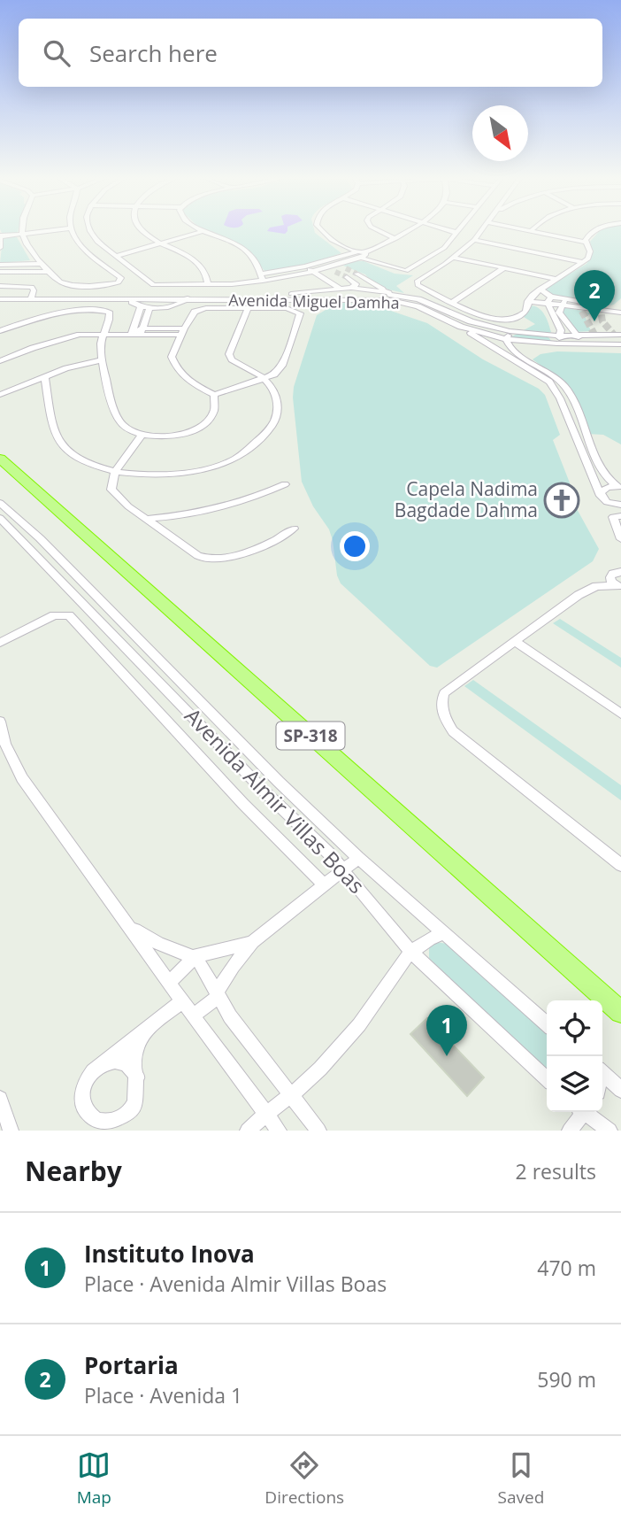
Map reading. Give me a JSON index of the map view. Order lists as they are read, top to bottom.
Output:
{
  "streets": {
    "highway": ["SP-318"],
    "street": ["Avenida Miguel Damha", "Avenida Almir Villas Boas"]
  },
  "places": {
    "church": ["Capela Nadima Bagdade Dahma"]
  },
  "north": "bottom right",
  "page": {
    "search": "Search here",
    "pins": ["2", "1"],
    "heading": ["Nearby", "2 results"],
    "list": [
      {
        "mark": "1",
        "name": "Instituto Inova",
        "note": "Place · Avenida Almir Villas Boas",
        "value": "470 m"
      },
      {
        "mark": "2",
        "name": "Portaria",
        "note": "Place · Avenida 1",
        "value": "590 m"
      }
    ],
    "nav": ["Map", "Directions", "Saved"]
  }
}
